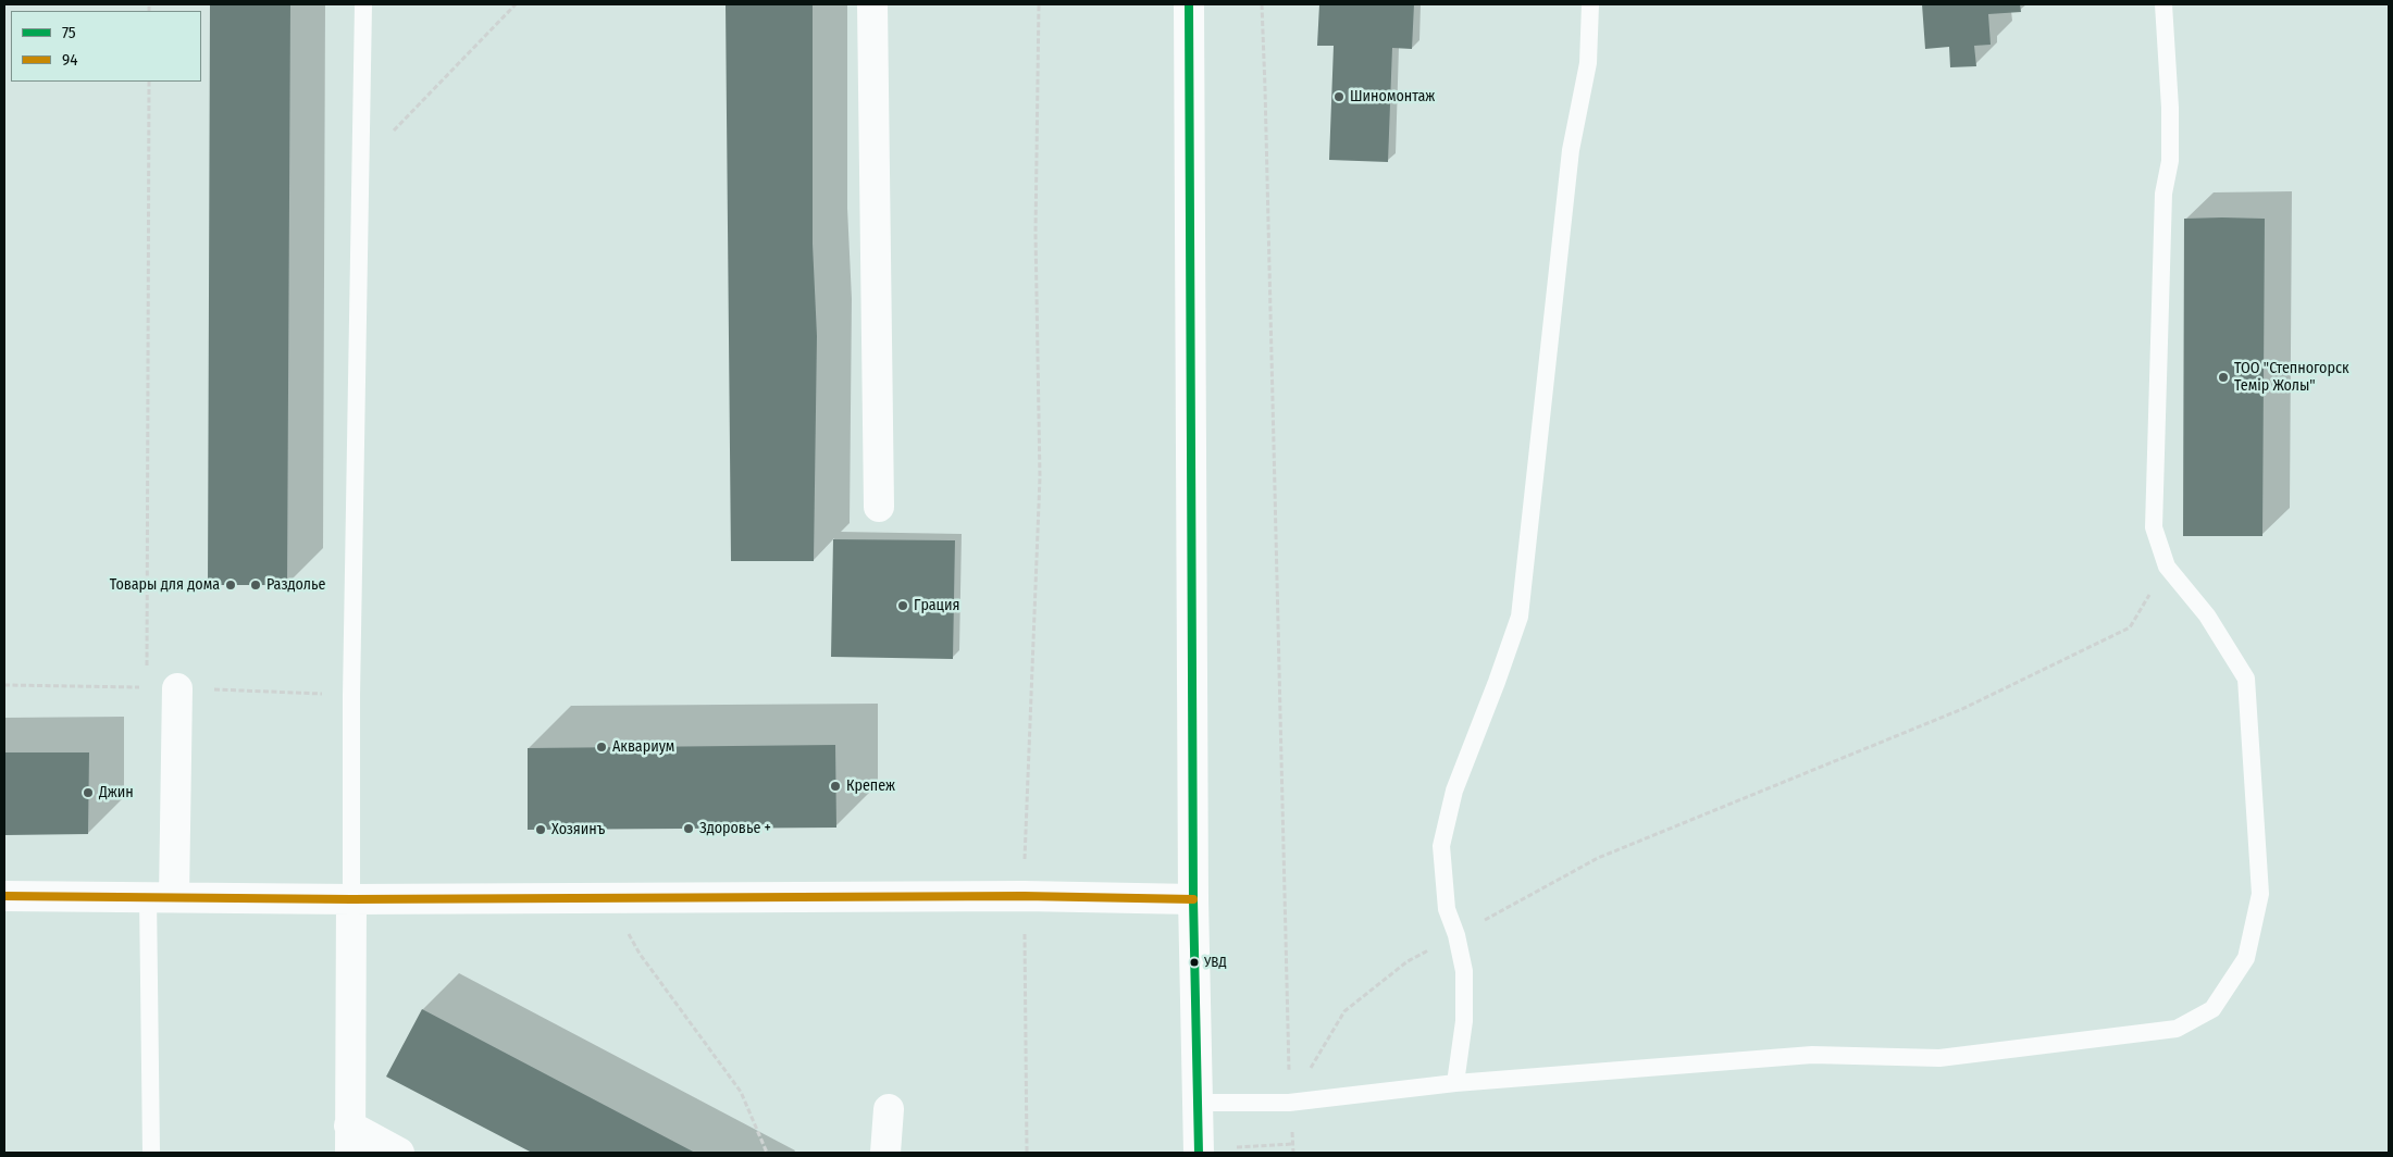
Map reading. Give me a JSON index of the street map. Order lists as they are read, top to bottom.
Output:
{
  "places": [
    "Шиномонтаж",
    "ТОО \"Степногорск Темiр Жолы\"",
    "Товары для дома",
    "Раздолье",
    "Грация",
    "Аквариум",
    "Крепеж",
    "Джин",
    "Здоровье +",
    "Хозяинъ",
    "УВД"
  ],
  "lines": ["transit line 75", "transit line 94"],
  "legend": ["75", "94"]
}
